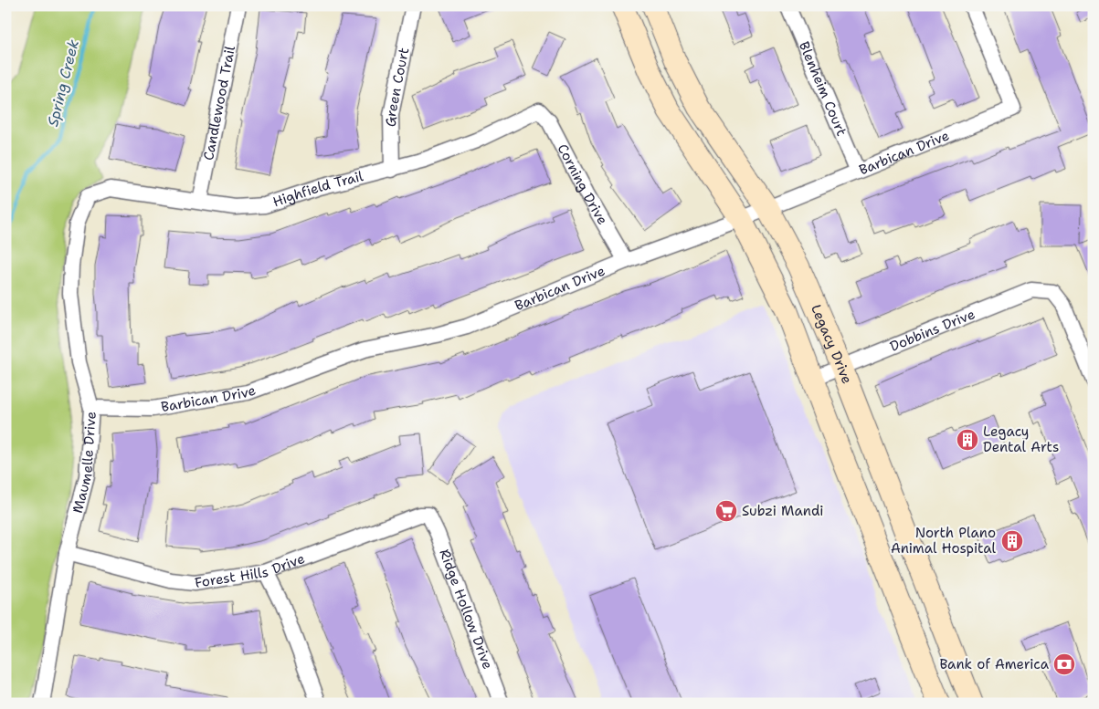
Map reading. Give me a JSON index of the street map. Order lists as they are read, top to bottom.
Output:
{
  "streets": {
    "main road": ["Legacy Drive"],
    "street": [
      "Green Court",
      "Blenheim Court",
      "Candlewood Trail",
      "Barbican Drive",
      "Corning Drive",
      "Highfield Trail",
      "Dobbins Drive",
      "Maumelle Drive",
      "Forest Hills Drive",
      "Ridge Hollow Drive"
    ]
  },
  "crossings": [
    ["Green Court", "Highfield Trail"],
    ["Blenheim Court", "Barbican Drive"],
    ["Candlewood Trail", "Highfield Trail"],
    ["Barbican Drive", "Corning Drive"],
    ["Barbican Drive", "Legacy Drive"],
    ["Barbican Drive", "Maumelle Drive"],
    ["Corning Drive", "Highfield Trail"],
    ["Highfield Trail", "Maumelle Drive"],
    ["Dobbins Drive", "Legacy Drive"],
    ["Maumelle Drive", "Forest Hills Drive"],
    ["Forest Hills Drive", "Ridge Hollow Drive"]
  ],
  "water": ["Spring Creek"],
  "places": {
    "building": ["Legacy Dental Arts", "North Plano Animal Hospital"],
    "supermarket": ["Subzi Mandi"],
    "bank": ["Bank of America"]
  }
}
